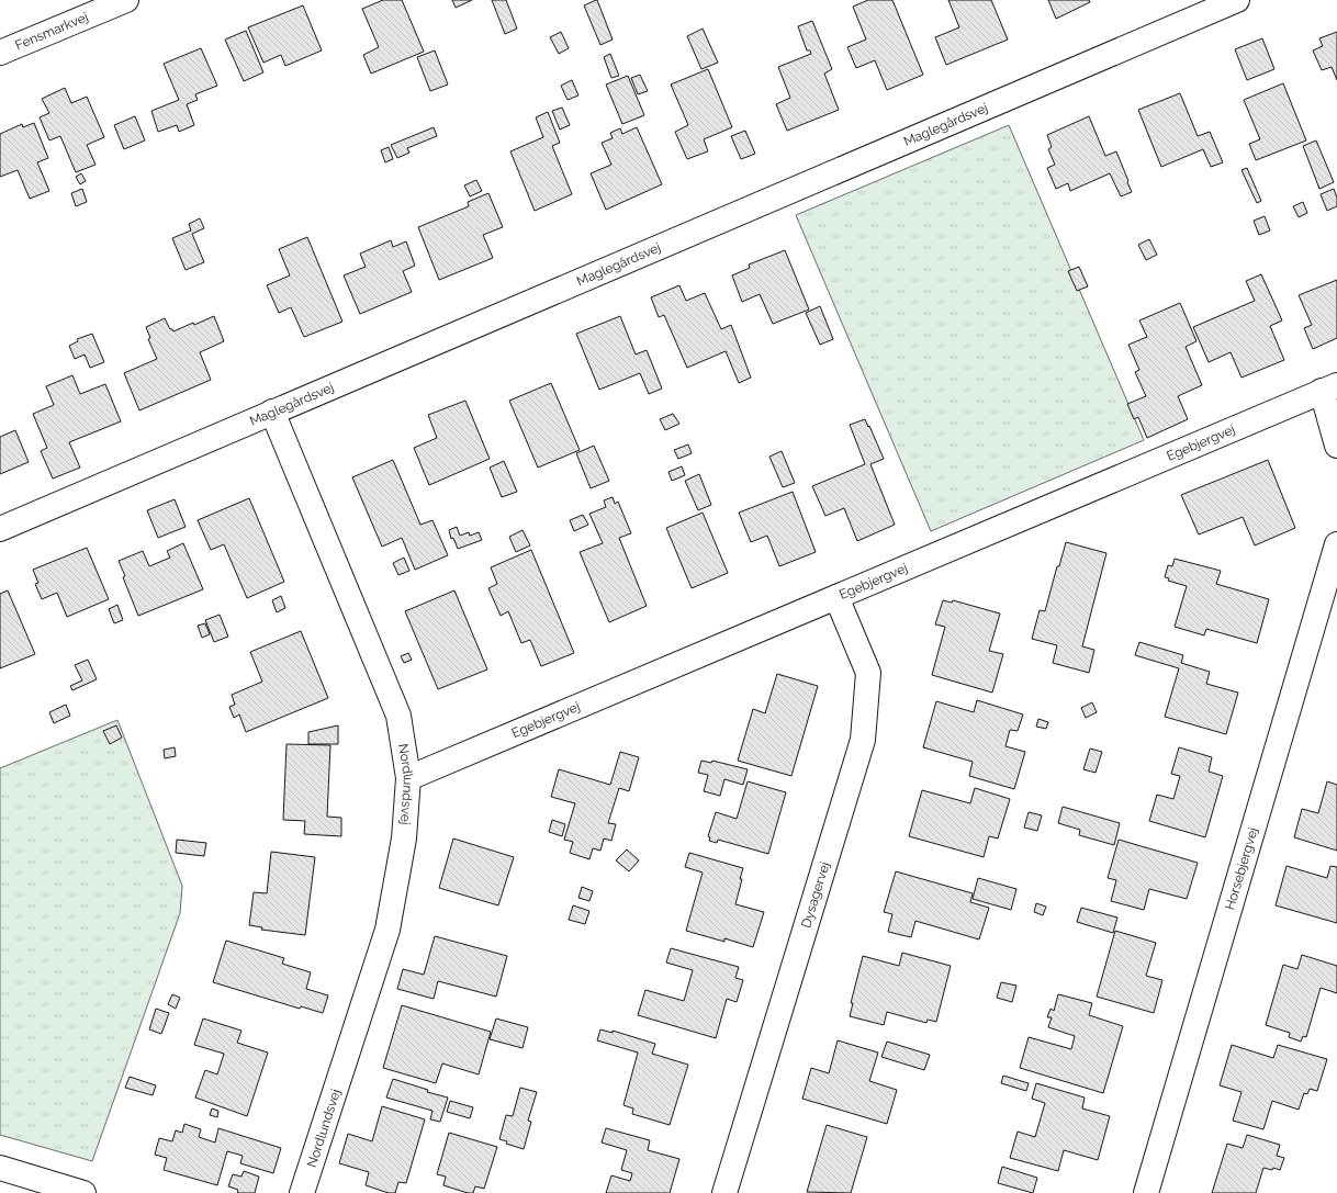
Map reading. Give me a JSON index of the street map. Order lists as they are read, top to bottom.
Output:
{
  "streets": {
    "street": [
      "Fensmarkvej",
      "Maglegårdsvej",
      "Egebjergvej",
      "Nordlundsvej",
      "Horsebjergvej",
      "Dysagervej"
    ]
  },
  "crossings": [
    ["Maglegårdsvej", "Nordlundsvej"],
    ["Egebjergvej", "Nordlundsvej"],
    ["Egebjergvej", "Dysagervej"]
  ]
}
